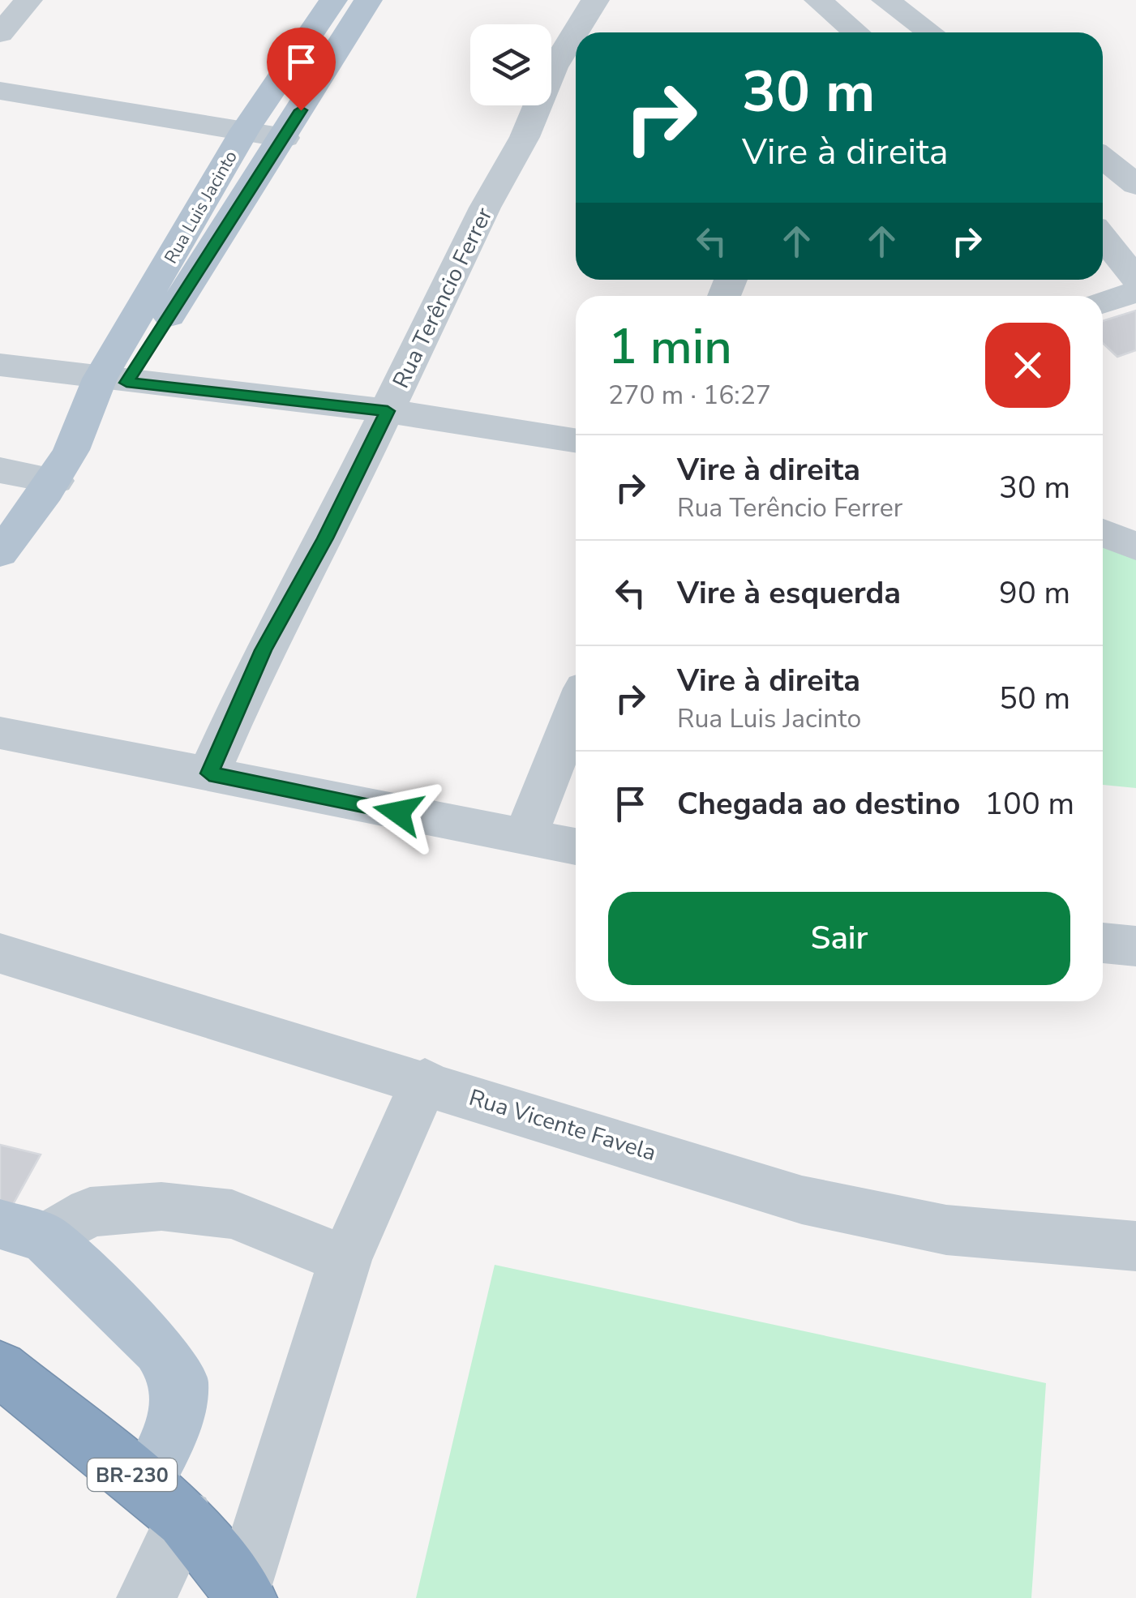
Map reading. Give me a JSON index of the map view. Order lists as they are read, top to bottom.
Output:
{
  "streets": {
    "highway": ["BR-230"],
    "main road": ["Rua Luis Jacinto"],
    "street": ["Rua Terêncio Ferrer", "Rua Vicente Favela"]
  },
  "page": {
    "turn": ["30 m", "Vire à direita"],
    "heading": ["1 min", "270 m · 16:27"],
    "list": [
      {
        "name": "Vire à direita",
        "note": "Rua Terêncio Ferrer",
        "value": "30 m"
      },
      {
        "name": "Vire à esquerda",
        "value": "90 m"
      },
      {
        "name": "Vire à direita",
        "note": "Rua Luis Jacinto",
        "value": "50 m"
      },
      {
        "name": "Chegada ao destino",
        "value": "100 m"
      }
    ],
    "buttons": "Sair"
  }
}
